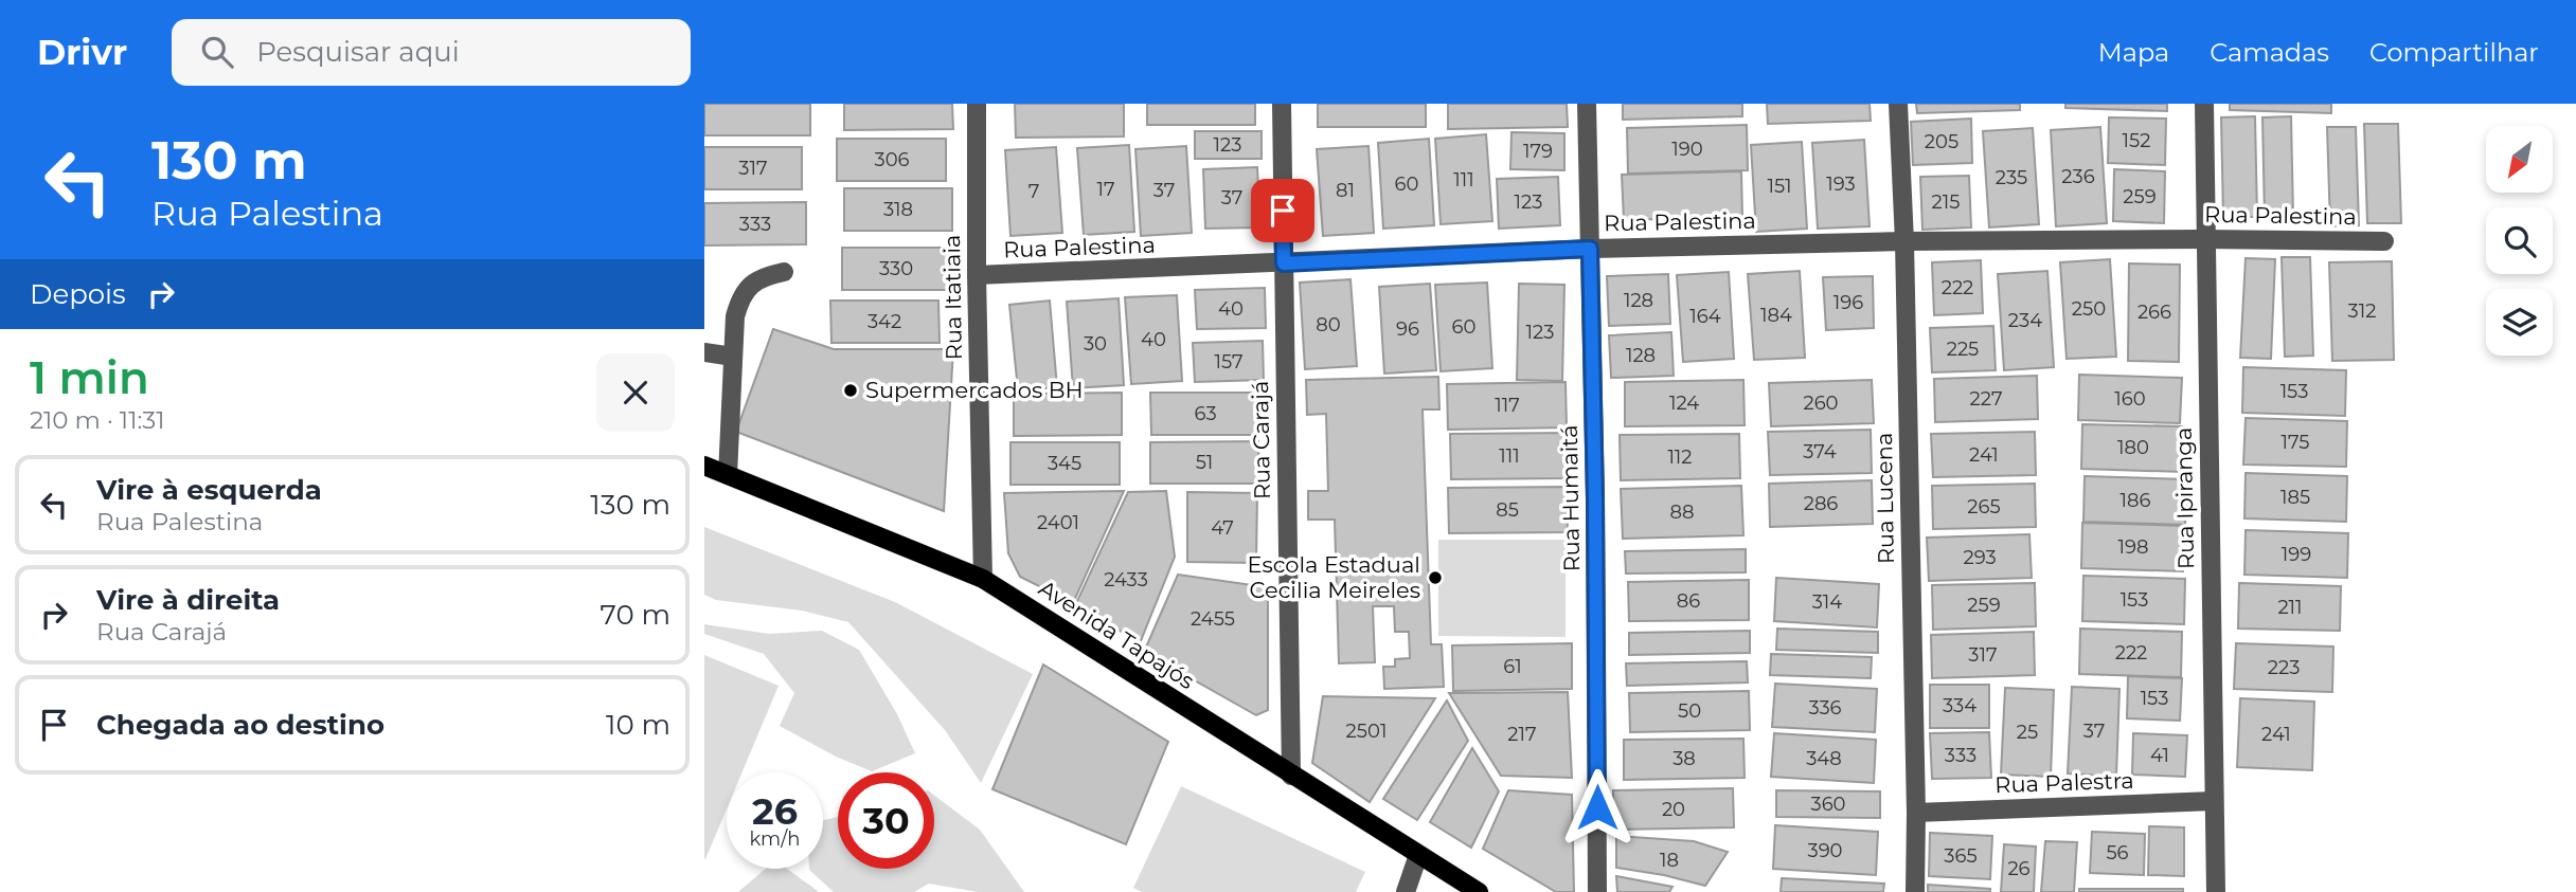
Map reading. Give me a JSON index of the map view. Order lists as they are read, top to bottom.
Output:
{
  "streets": {
    "main road": ["Avenida Tapajós"],
    "street": [
      "Rua Palestina",
      "Rua Itatiaia",
      "Rua Carajá",
      "Rua Humaitá",
      "Rua Lucena",
      "Rua Ipiranga",
      "Rua Palestra"
    ]
  },
  "crossings": [
    ["Rua Palestina", "Rua Itatiaia"],
    ["Rua Palestina", "Rua Carajá"],
    ["Rua Palestina", "Rua Humaitá"],
    ["Rua Palestina", "Rua Lucena"],
    ["Rua Palestina", "Rua Ipiranga"],
    ["Rua Itatiaia", "Avenida Tapajós"],
    ["Rua Carajá", "Avenida Tapajós"],
    ["Rua Lucena", "Rua Palestra"],
    ["Rua Ipiranga", "Rua Palestra"]
  ],
  "places": ["Supermercados BH", "Escola Estadual Cecilia Meireles"],
  "house_numbers": [
    "152",
    "205",
    "123",
    "190",
    "179",
    "306",
    "317",
    "236",
    "235",
    "111",
    "60",
    "193",
    "151",
    "17",
    "37",
    "81",
    "7",
    "259",
    "37",
    "123",
    "215",
    "318",
    "333",
    "330",
    "222",
    "128",
    "196",
    "40",
    "250",
    "312",
    "266",
    "184",
    "164",
    "234",
    "342",
    "80",
    "60",
    "96",
    "123",
    "40",
    "30",
    "225",
    "128",
    "157",
    "153",
    "227",
    "160",
    "124",
    "260",
    "117",
    "63",
    "175",
    "180",
    "374",
    "241",
    "111",
    "112",
    "51",
    "345",
    "185",
    "186",
    "286",
    "265",
    "85",
    "88",
    "2401",
    "47",
    "198",
    "199",
    "293",
    "2433",
    "153",
    "86",
    "314",
    "259",
    "211",
    "2455",
    "222",
    "317",
    "61",
    "223",
    "153",
    "334",
    "336",
    "50",
    "2501",
    "37",
    "25",
    "217",
    "241",
    "333",
    "41",
    "38",
    "348",
    "360",
    "20",
    "390",
    "56",
    "365",
    "18",
    "26"
  ],
  "north": "bottom left",
  "page": {
    "header": "Drivr",
    "search": "Pesquisar aqui",
    "nav": ["Mapa", "Camadas", "Compartilhar"],
    "turn": ["130 m", "Rua Palestina"],
    "then": "Depois",
    "heading": ["1 min", "210 m · 11:31"],
    "list": [
      {
        "name": "Vire à esquerda",
        "note": "Rua Palestina",
        "value": "130 m"
      },
      {
        "name": "Vire à direita",
        "note": "Rua Carajá",
        "value": "70 m"
      },
      {
        "name": "Chegada ao destino",
        "value": "10 m"
      }
    ],
    "speed": "26 km/h",
    "limit": "30"
  }
}
